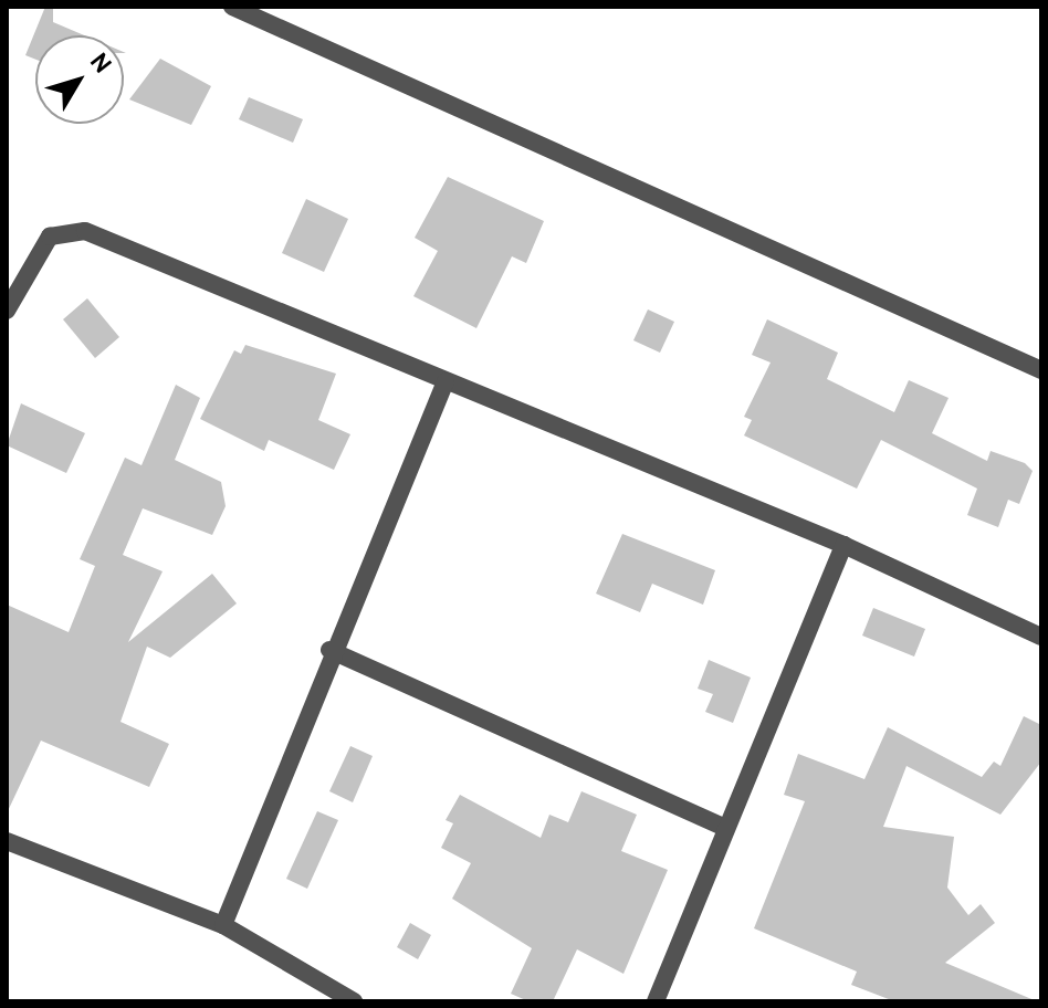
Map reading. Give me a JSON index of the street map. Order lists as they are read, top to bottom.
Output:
{
  "north": "top right"
}
